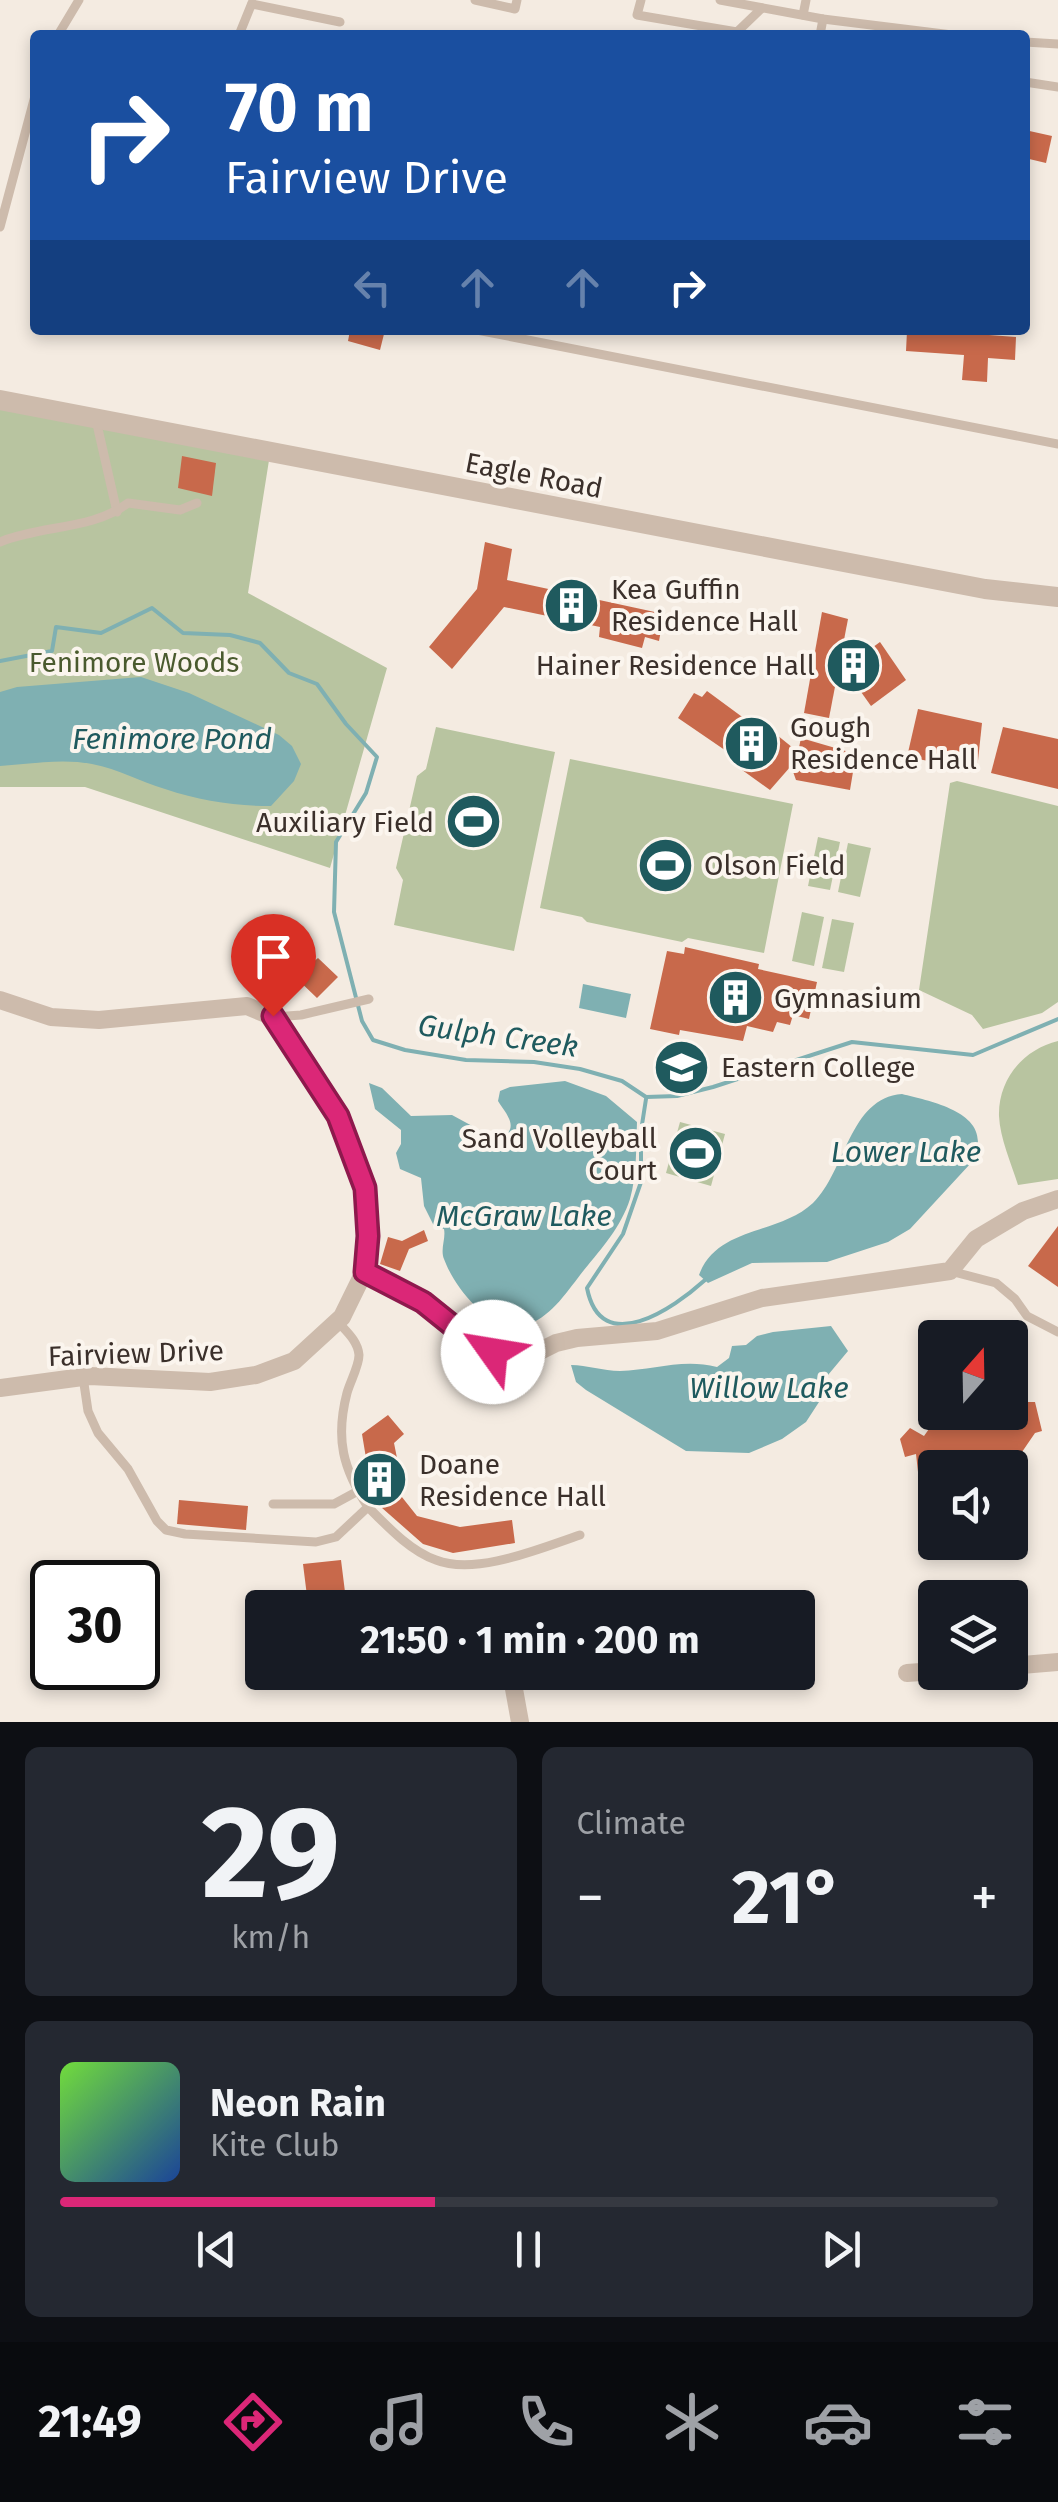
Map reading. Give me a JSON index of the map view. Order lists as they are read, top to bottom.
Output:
{
  "streets": {
    "street": ["Eagle Road", "Fairview Drive"]
  },
  "water": [
    "Fenimore Pond",
    "Gulph Creek",
    "Lower Lake",
    "McGraw Lake",
    "Willow Lake"
  ],
  "parks": ["Fenimore Woods"],
  "places": {
    "building": [
      "Kea Guffin Residence Hall",
      "Hainer Residence Hall",
      "Gough Residence Hall",
      "Gymnasium",
      "Doane Residence Hall"
    ],
    "sports": ["Auxiliary Field", "Olson Field", "Sand Volleyball Court"],
    "school or university": ["Eastern College"]
  },
  "north": "top",
  "page": {
    "turn": ["70 m", "Fairview Drive"],
    "limit": "30",
    "trip": "21:50 · 1 min · 200 m",
    "tile": [
      ["29", "km/h"],
      "Climate"
    ],
    "heat": ["−", "21°", "+"],
    "song": ["Neon Rain", "Kite Club"],
    "tabs": "21:49"
  }
}
